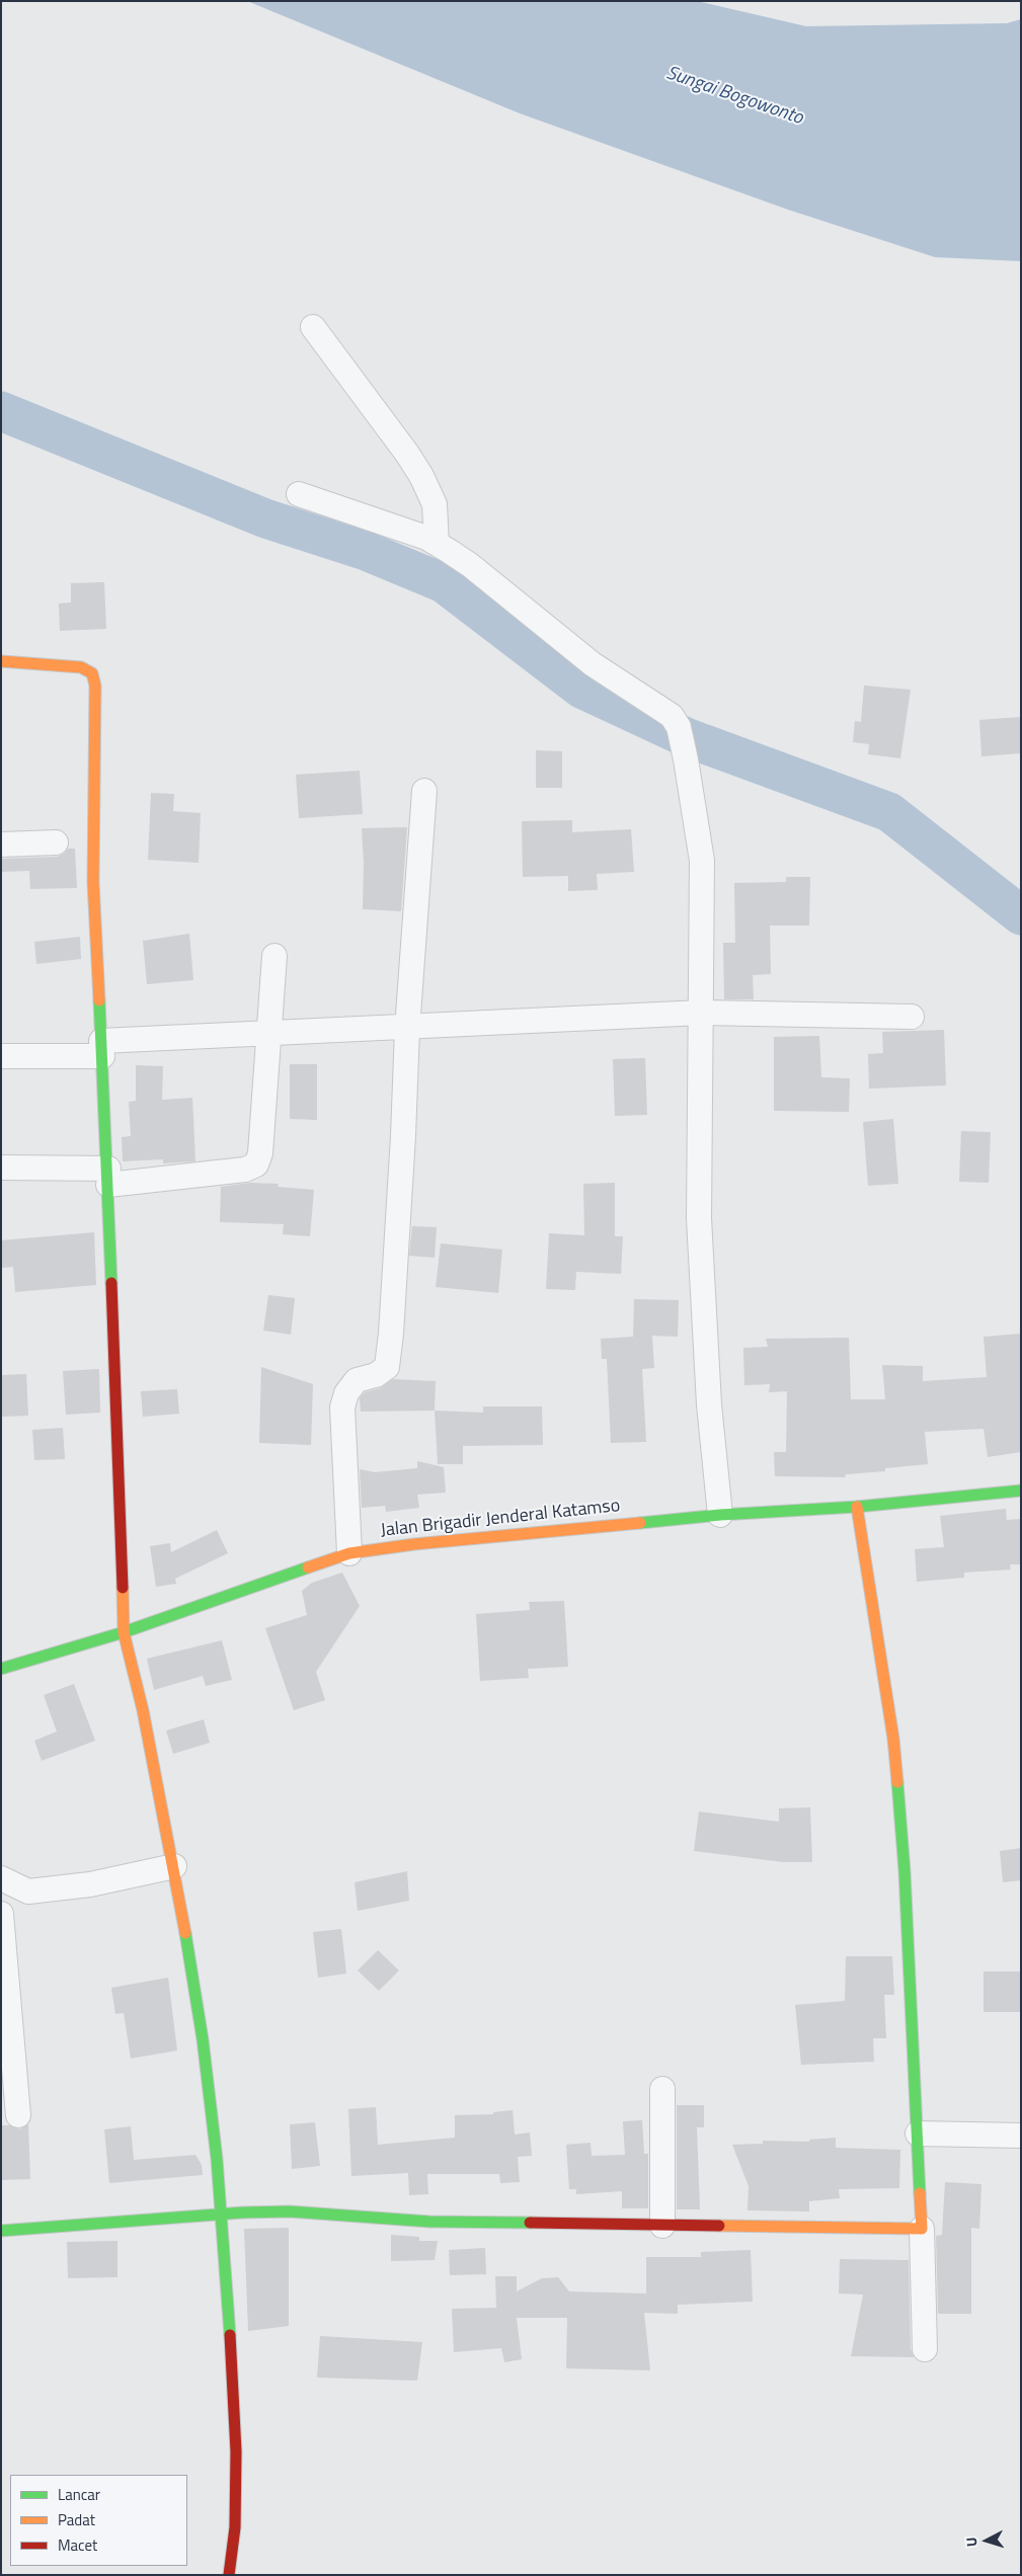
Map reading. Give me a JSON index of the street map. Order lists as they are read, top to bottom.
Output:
{
  "streets": {
    "street": ["Jalan Brigadir Jenderal Katamso"]
  },
  "water": ["Sungai Bogowonto"],
  "legend": ["Lancar", "Padat", "Macet"],
  "north": "left"
}
